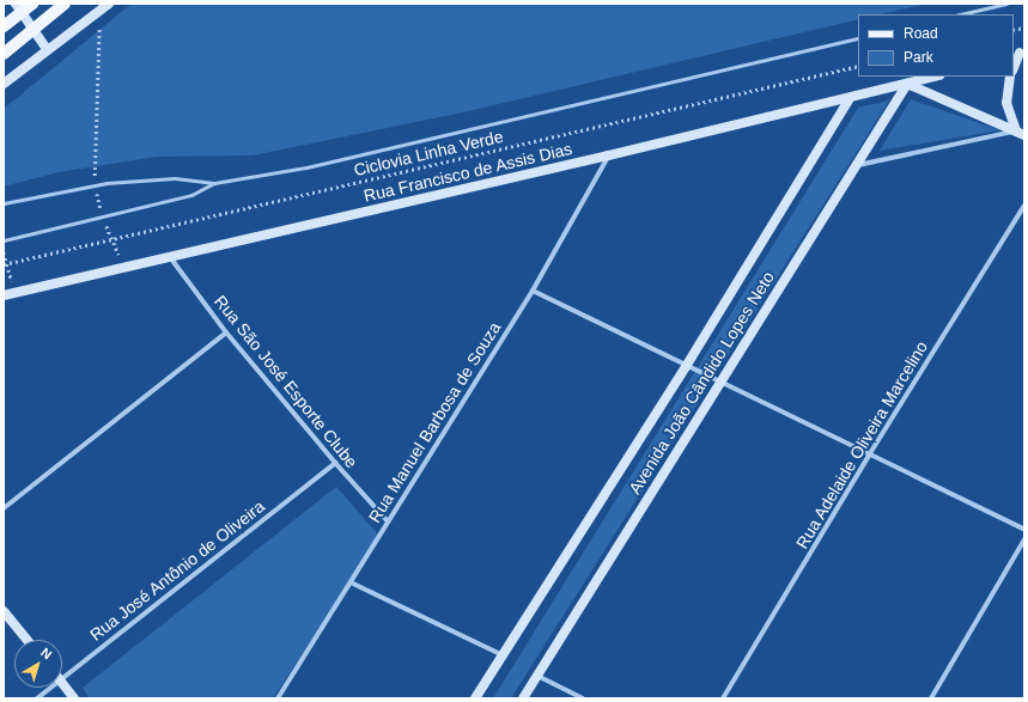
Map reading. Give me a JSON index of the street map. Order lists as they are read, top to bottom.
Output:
{
  "streets": {
    "street": [
      "Rua Francisco de Assis Dias",
      "Rua São José Esporte Clube",
      "Avenida João Cândido Lopes Neto",
      "Rua Manuel Barbosa de Souza",
      "Rua Adelaide Oliveira Marcelino",
      "Rua José Antônio de Oliveira"
    ],
    "path": ["Ciclovia Linha Verde"]
  },
  "crossings": [
    ["Rua Francisco de Assis Dias", "Rua São José Esporte Clube"],
    ["Rua Francisco de Assis Dias", "Avenida João Cândido Lopes Neto"],
    ["Rua Francisco de Assis Dias", "Rua Manuel Barbosa de Souza"],
    ["Rua São José Esporte Clube", "Rua Manuel Barbosa de Souza"],
    ["Rua São José Esporte Clube", "Rua José Antônio de Oliveira"]
  ],
  "legend": ["Road", "Park"],
  "north": "top right"
}
